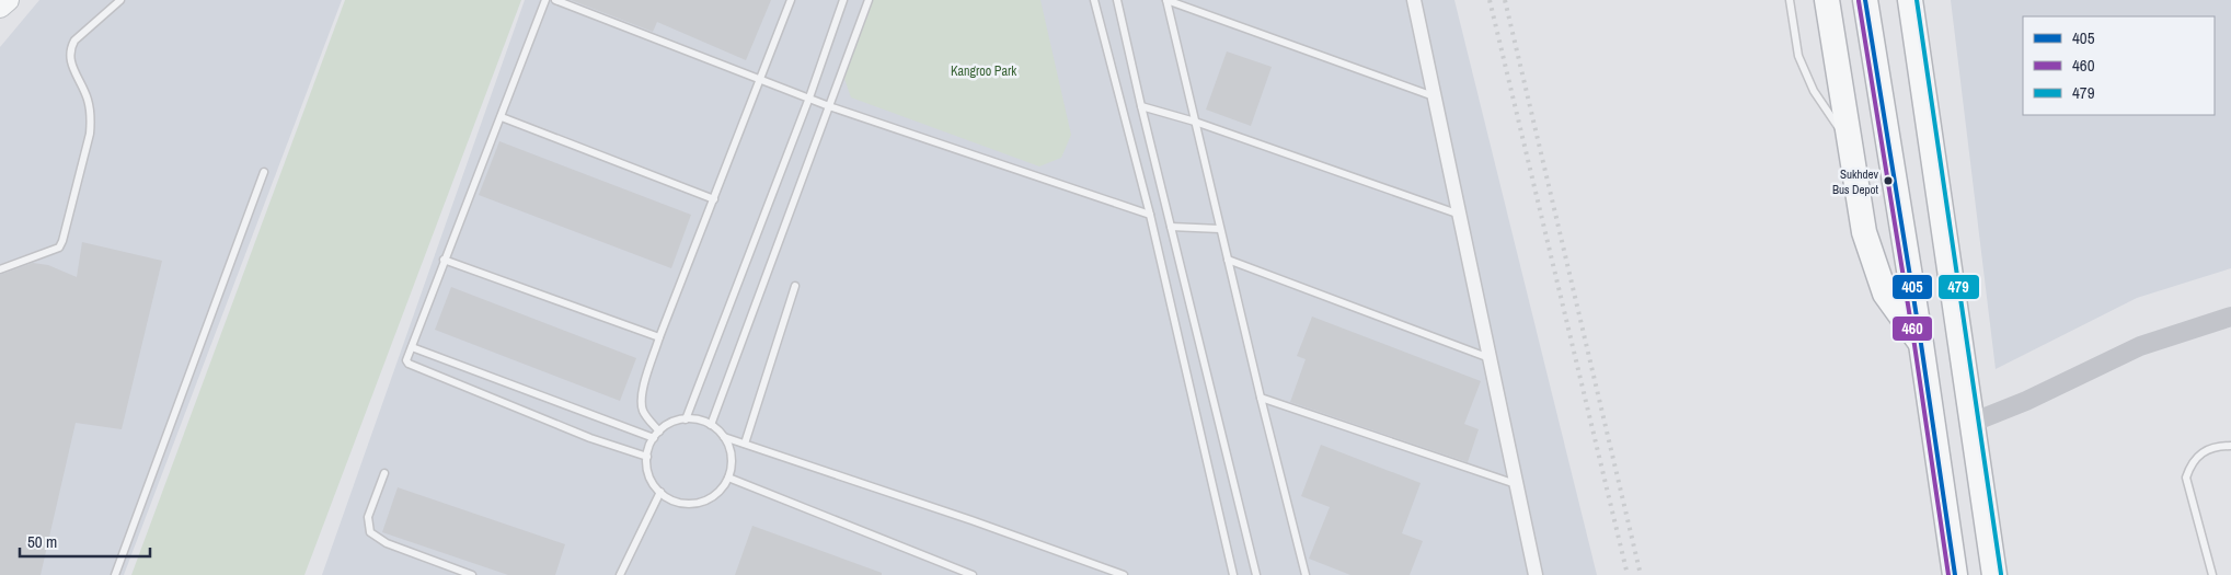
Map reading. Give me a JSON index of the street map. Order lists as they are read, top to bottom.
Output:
{
  "parks": ["Kangroo Park"],
  "places": ["Sukhdev Bus Depot"],
  "lines": ["transit line 405", "transit line 479", "transit line 460"],
  "legend": ["405", "460", "479"],
  "scale_bar": "50 m"
}
